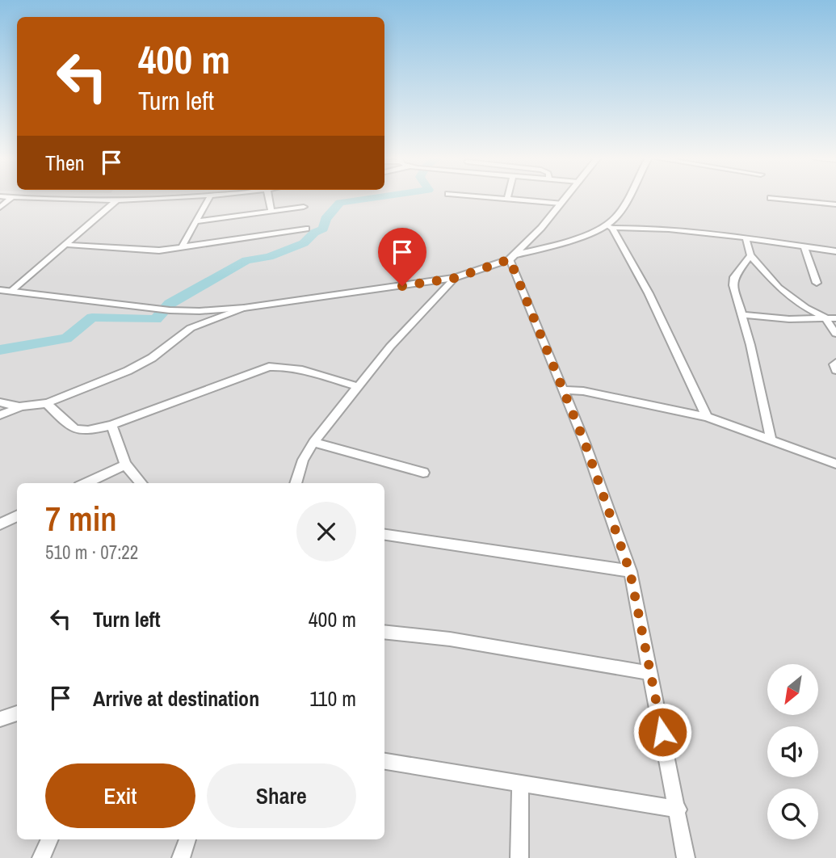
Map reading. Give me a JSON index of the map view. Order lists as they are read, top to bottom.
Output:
{
  "north": "bottom left",
  "page": {
    "turn": ["400 m", "Turn left"],
    "then": "Then",
    "heading": ["7 min", "510 m · 07:22"],
    "list": [
      {
        "name": "Turn left",
        "value": "400 m"
      },
      {
        "name": "Arrive at destination",
        "value": "110 m"
      }
    ],
    "buttons": ["Exit", "Share"]
  }
}
